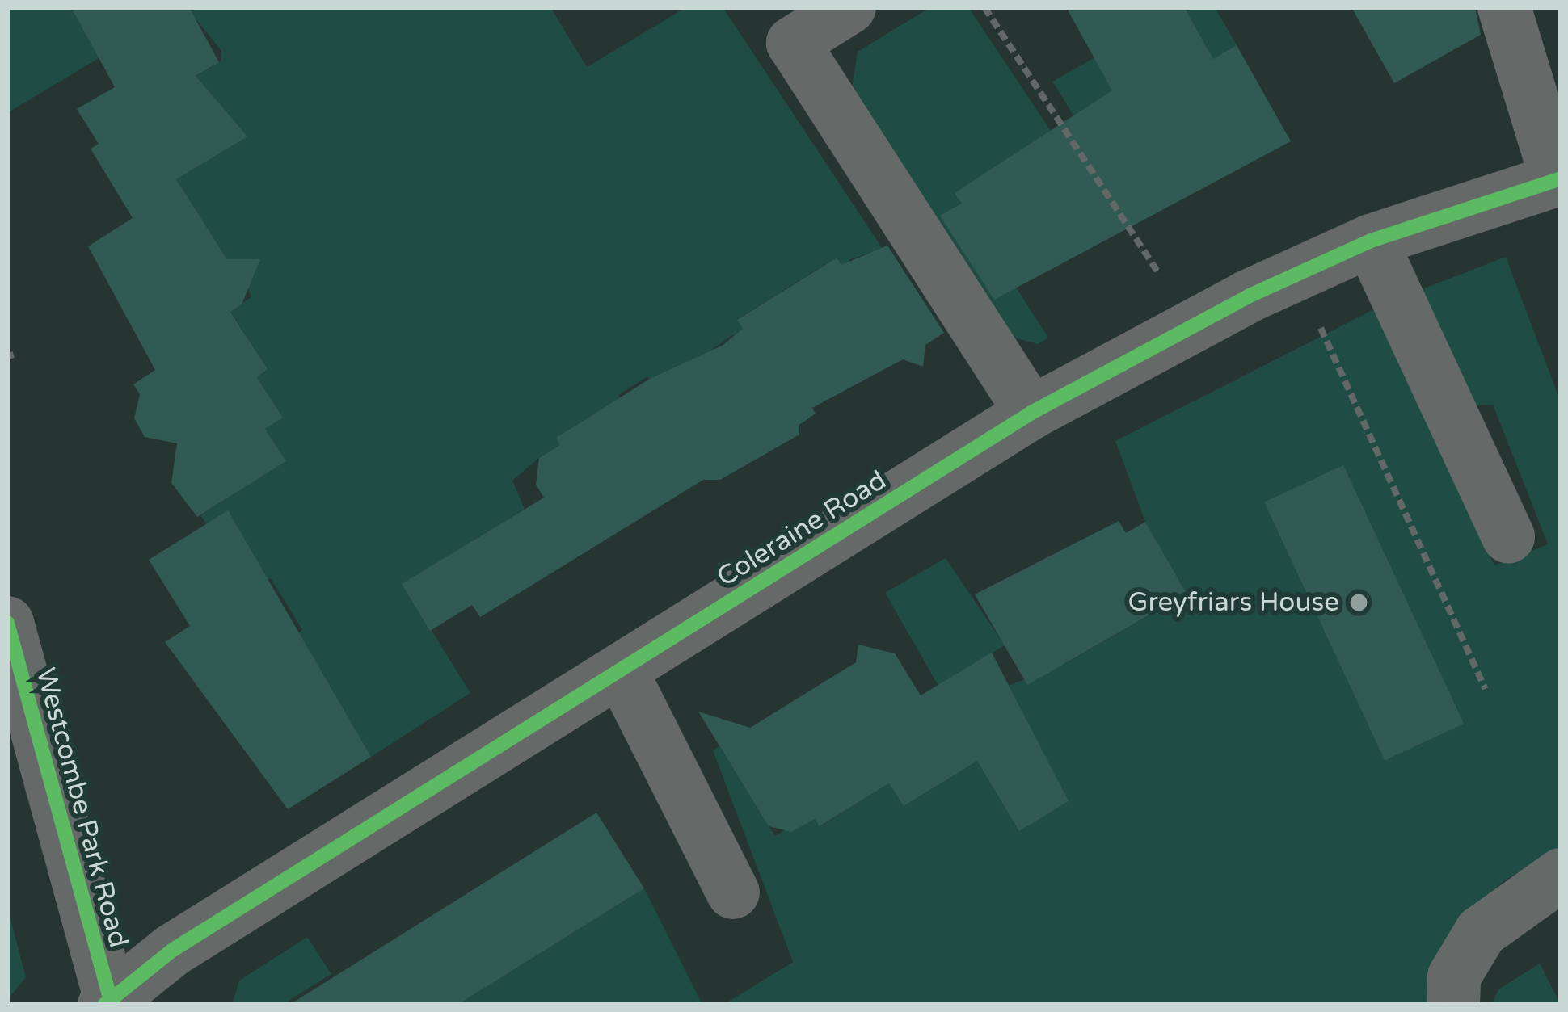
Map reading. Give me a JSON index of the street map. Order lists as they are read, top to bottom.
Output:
{
  "streets": {
    "street": ["Coleraine Road", "Westcombe Park Road"]
  },
  "crossings": [
    ["Coleraine Road", "Westcombe Park Road"]
  ],
  "places": ["Greyfriars House"]
}
